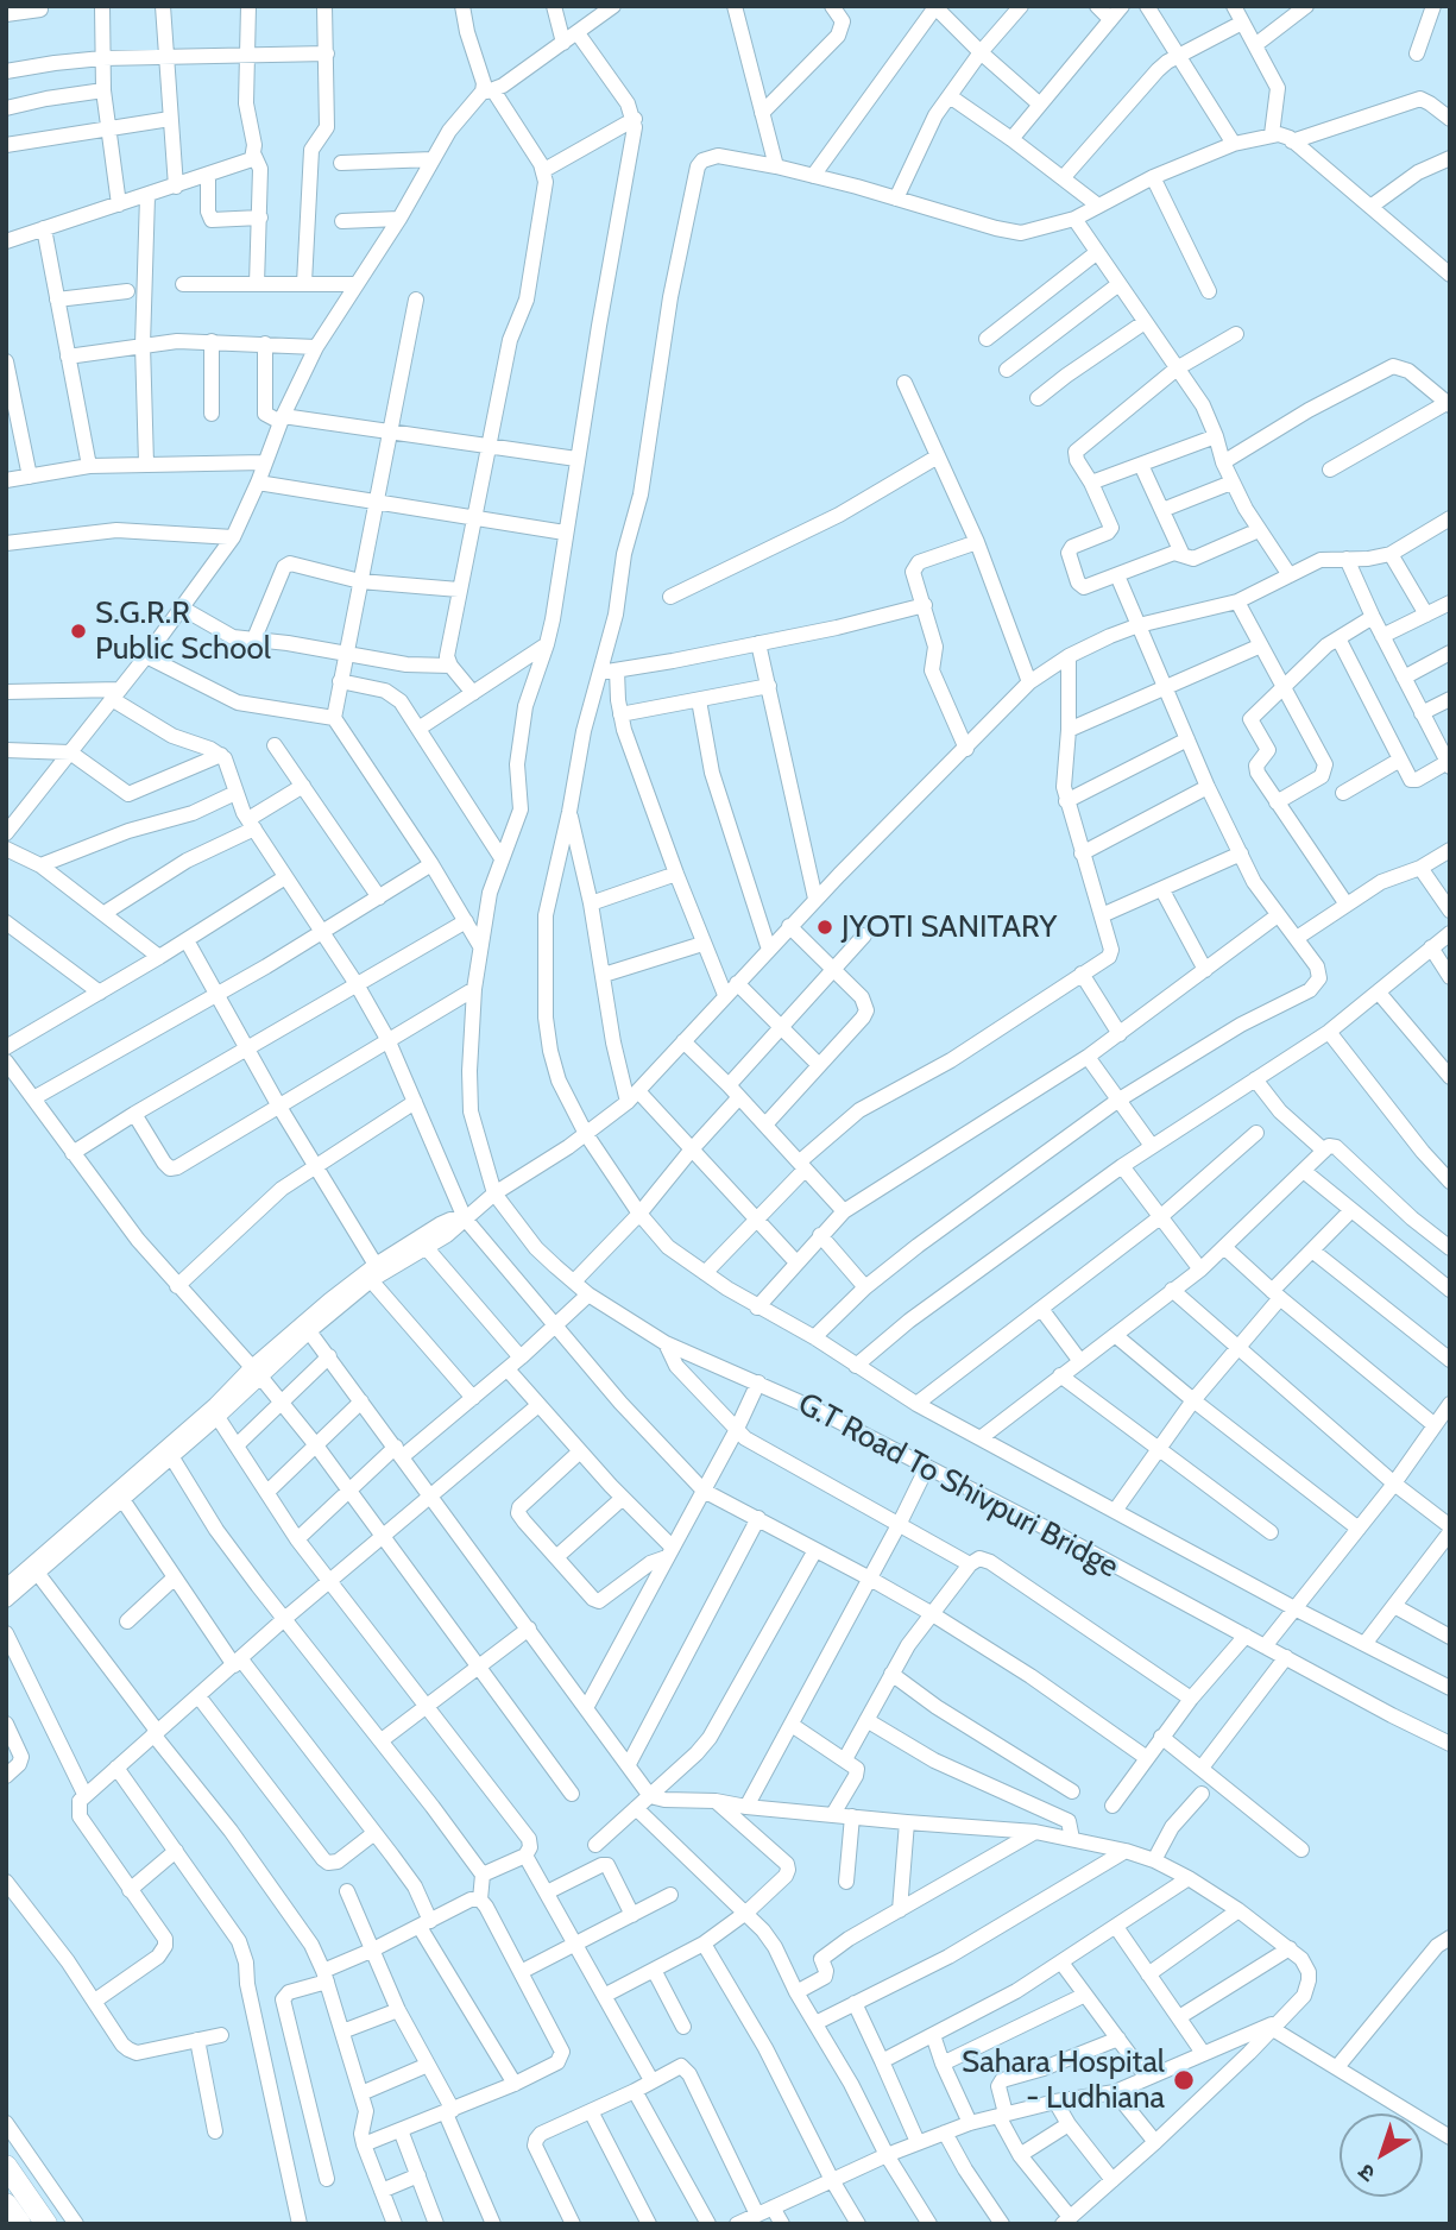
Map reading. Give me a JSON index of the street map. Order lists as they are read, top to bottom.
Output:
{
  "streets": {
    "street": ["G.T Road To Shivpuri Bridge"]
  },
  "places": ["S.G.R.R Public School", "JYOTI SANITARY", "Sahara Hospital - Ludhiana"],
  "north": "bottom left"
}
